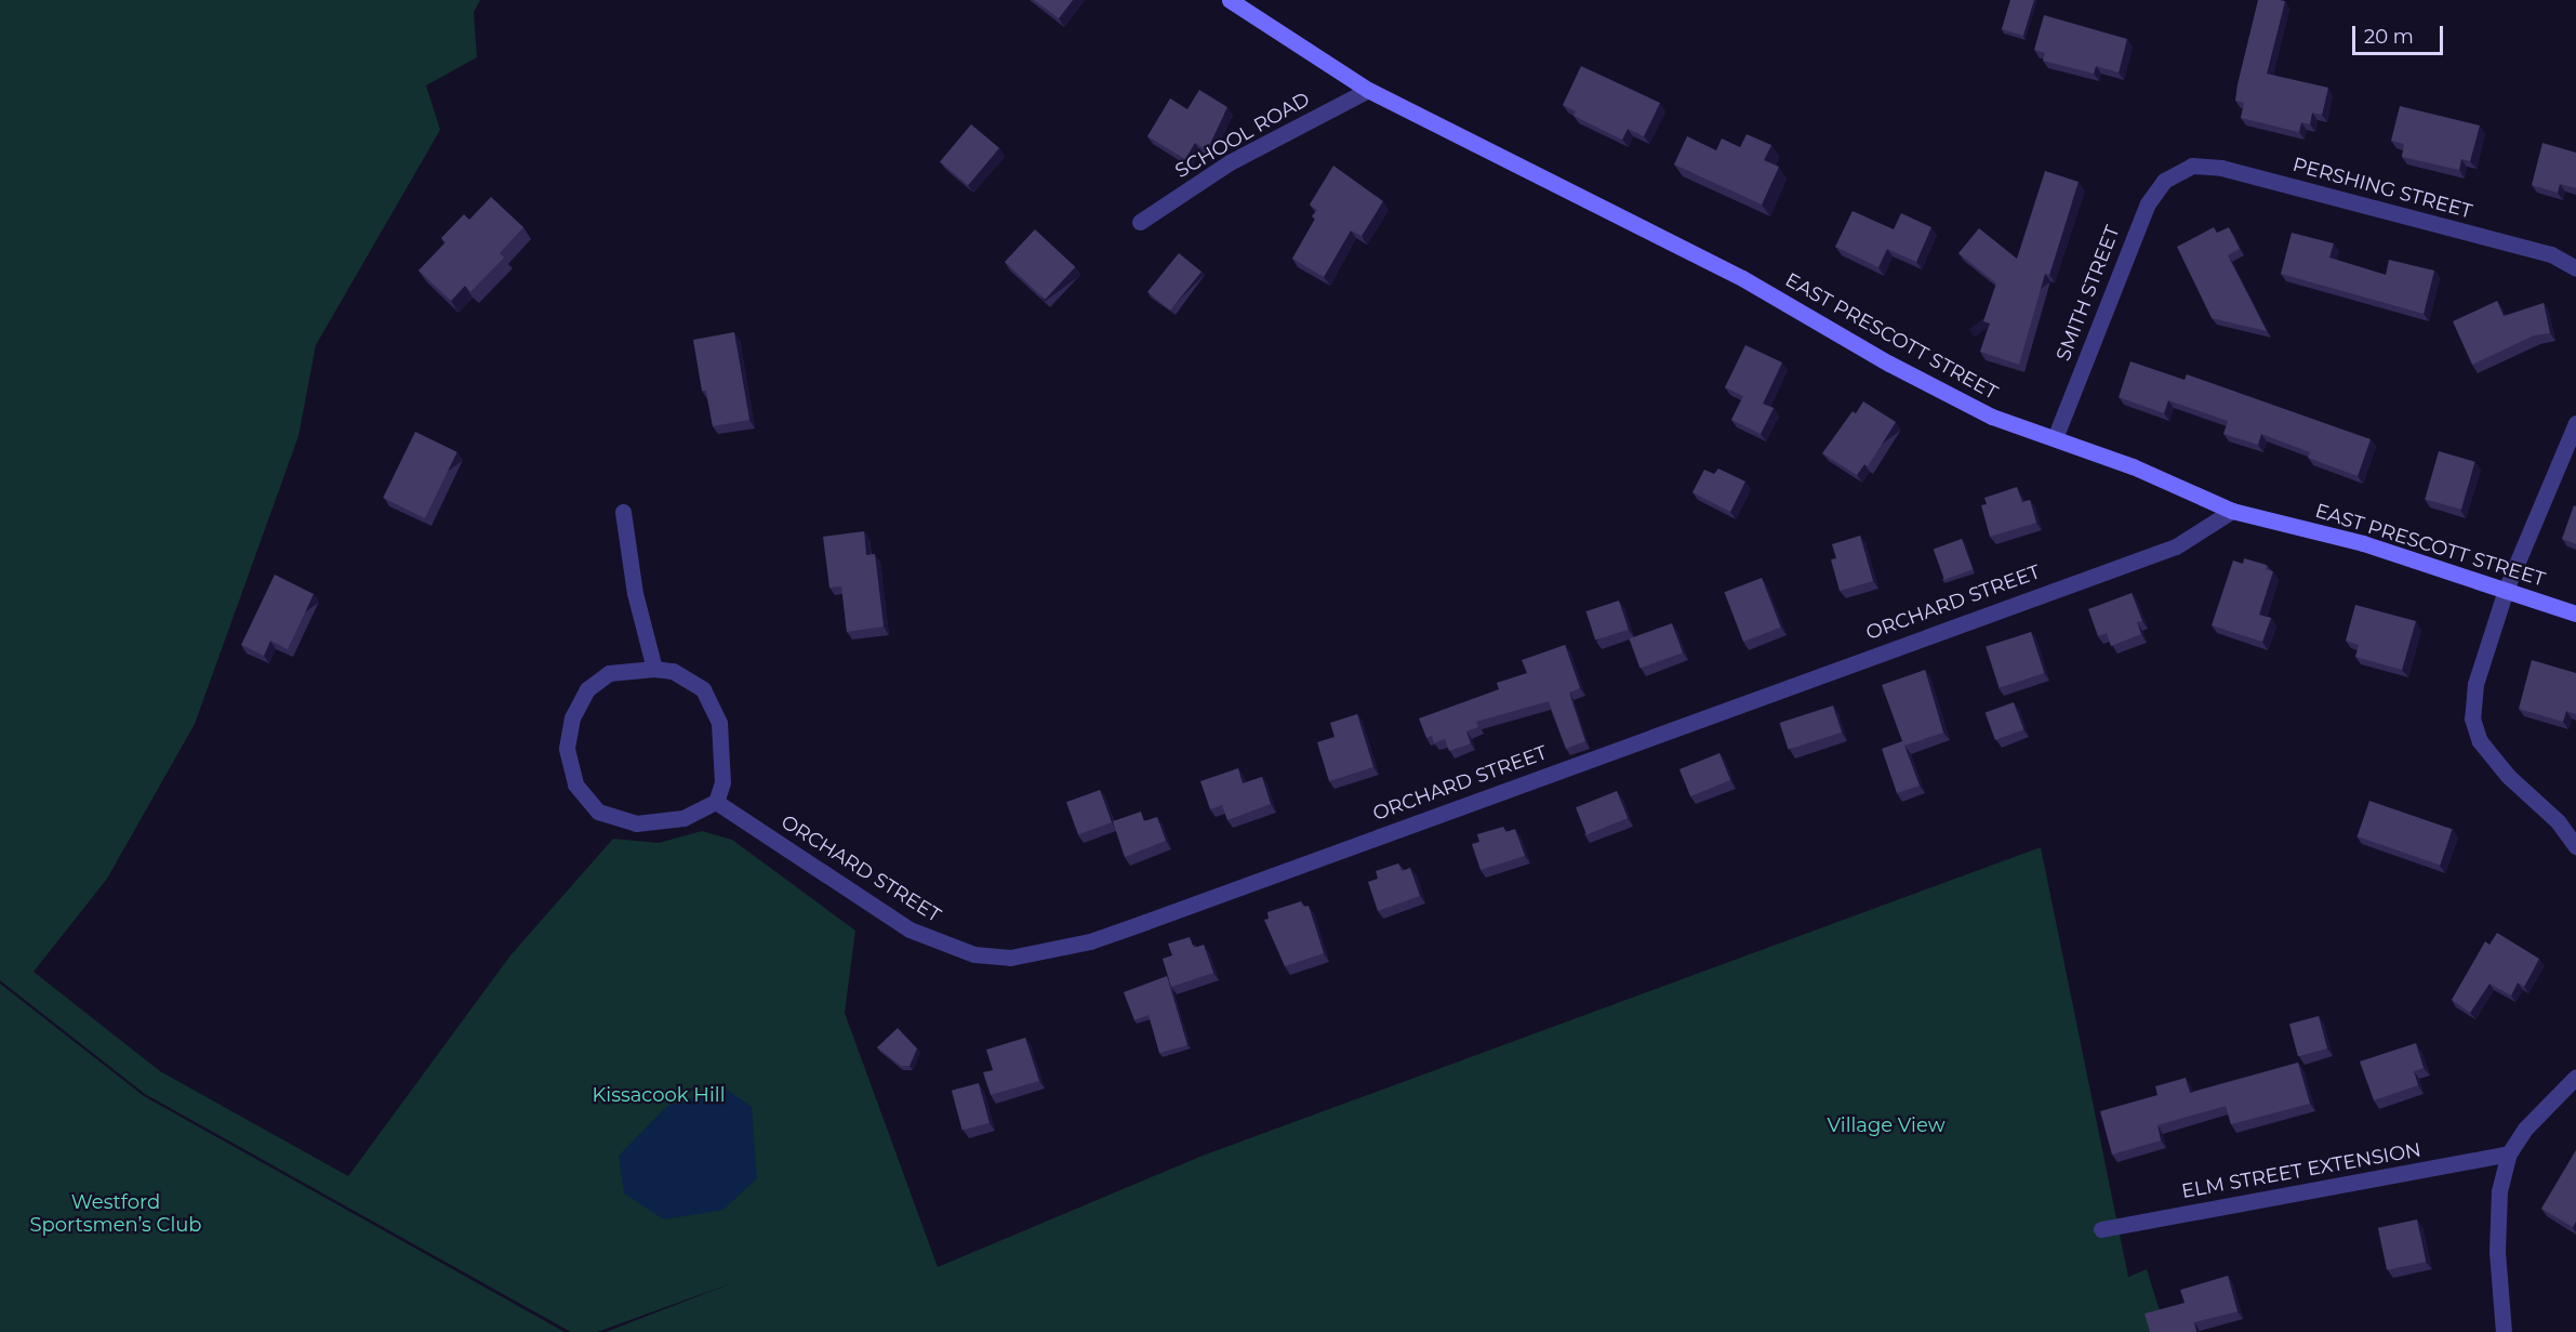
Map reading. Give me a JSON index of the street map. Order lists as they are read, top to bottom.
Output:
{
  "streets": {
    "main road": ["EAST PRESCOTT STREET"],
    "street": [
      "SCHOOL ROAD",
      "PERSHING STREET",
      "SMITH STREET",
      "ORCHARD STREET",
      "ELM STREET EXTENSION"
    ]
  },
  "crossings": [
    ["SCHOOL ROAD", "EAST PRESCOTT STREET"],
    ["PERSHING STREET", "SMITH STREET"],
    ["SMITH STREET", "EAST PRESCOTT STREET"],
    ["EAST PRESCOTT STREET", "ORCHARD STREET"]
  ],
  "parks": ["Kissacook Hill", "Village View", "Westford Sportsmen’s Club"],
  "scale_bar": "20 m"
}
